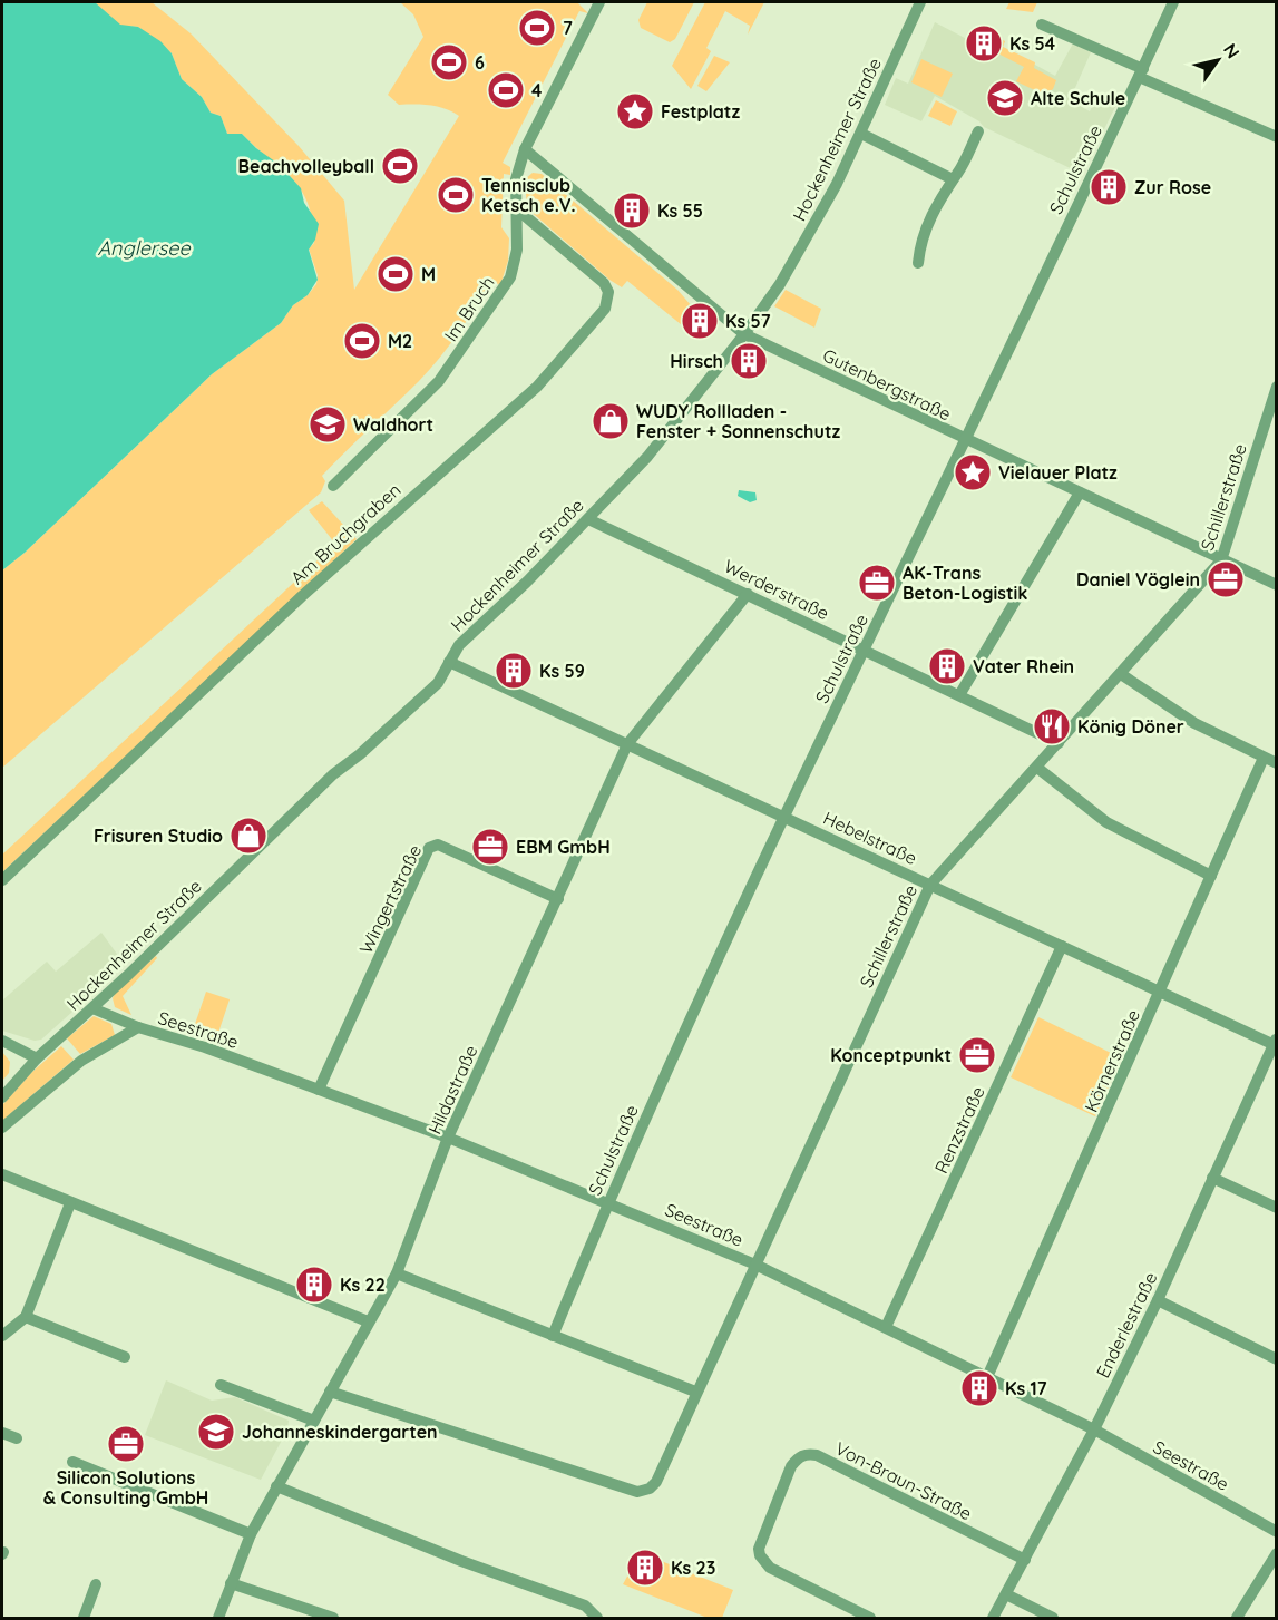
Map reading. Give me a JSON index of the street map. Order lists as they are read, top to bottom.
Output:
{
  "streets": {
    "street": [
      "Hockenheimer Straße",
      "Schulstraße",
      "Im Bruch",
      "Gutenbergstraße",
      "Schillerstraße",
      "Am Bruchgraben",
      "Werderstraße",
      "Hebelstraße",
      "Wingertstraße",
      "Seestraße",
      "Körnerstraße",
      "Hildastraße",
      "Renzstraße",
      "Enderlestraße",
      "Von-Braun-Straße"
    ]
  },
  "crossings": [
    ["Hockenheimer Straße", "Gutenbergstraße"],
    ["Hockenheimer Straße", "Werderstraße"],
    ["Hockenheimer Straße", "Hebelstraße"],
    ["Hockenheimer Straße", "Seestraße"],
    ["Schulstraße", "Gutenbergstraße"],
    ["Schulstraße", "Werderstraße"],
    ["Schulstraße", "Hebelstraße"],
    ["Schulstraße", "Seestraße"],
    ["Im Bruch", "Gutenbergstraße"],
    ["Im Bruch", "Am Bruchgraben"],
    ["Gutenbergstraße", "Schillerstraße"],
    ["Schillerstraße", "Werderstraße"],
    ["Schillerstraße", "Hebelstraße"],
    ["Schillerstraße", "Seestraße"],
    ["Schillerstraße", "Hildastraße"],
    ["Werderstraße", "Hildastraße"],
    ["Hebelstraße", "Körnerstraße"],
    ["Hebelstraße", "Hildastraße"],
    ["Hebelstraße", "Renzstraße"],
    ["Hebelstraße", "Enderlestraße"],
    ["Wingertstraße", "Seestraße"],
    ["Wingertstraße", "Hildastraße"],
    ["Seestraße", "Körnerstraße"],
    ["Seestraße", "Hildastraße"],
    ["Seestraße", "Renzstraße"],
    ["Seestraße", "Enderlestraße"],
    ["Enderlestraße", "Von-Braun-Straße"]
  ],
  "water": ["Anglersee"],
  "places": {
    "sports": [
      "7",
      "6",
      "4",
      "Beachvolleyball",
      "Tennisclub Ketsch e.V.",
      "M",
      "M2"
    ],
    "building": [
      "Ks 54",
      "Zur Rose",
      "Ks 55",
      "Ks 57",
      "Hirsch",
      "Vater Rhein",
      "Ks 59",
      "Ks 22",
      "Ks 17",
      "Ks 23"
    ],
    "school or university": ["Alte Schule", "Waldhort", "Johanneskindergarten"],
    "place": ["Festplatz", "Vielauer Platz"],
    "shop": ["WUDY Rollladen - Fenster + Sonnenschutz", "Frisuren Studio"],
    "office": [
      "Daniel Vöglein",
      "AK-Trans Beton-Logistik",
      "EBM GmbH",
      "Konceptpunkt",
      "Silicon Solutions & Consulting GmbH"
    ],
    "restaurant": ["König Döner"]
  },
  "north": "top right"
}
